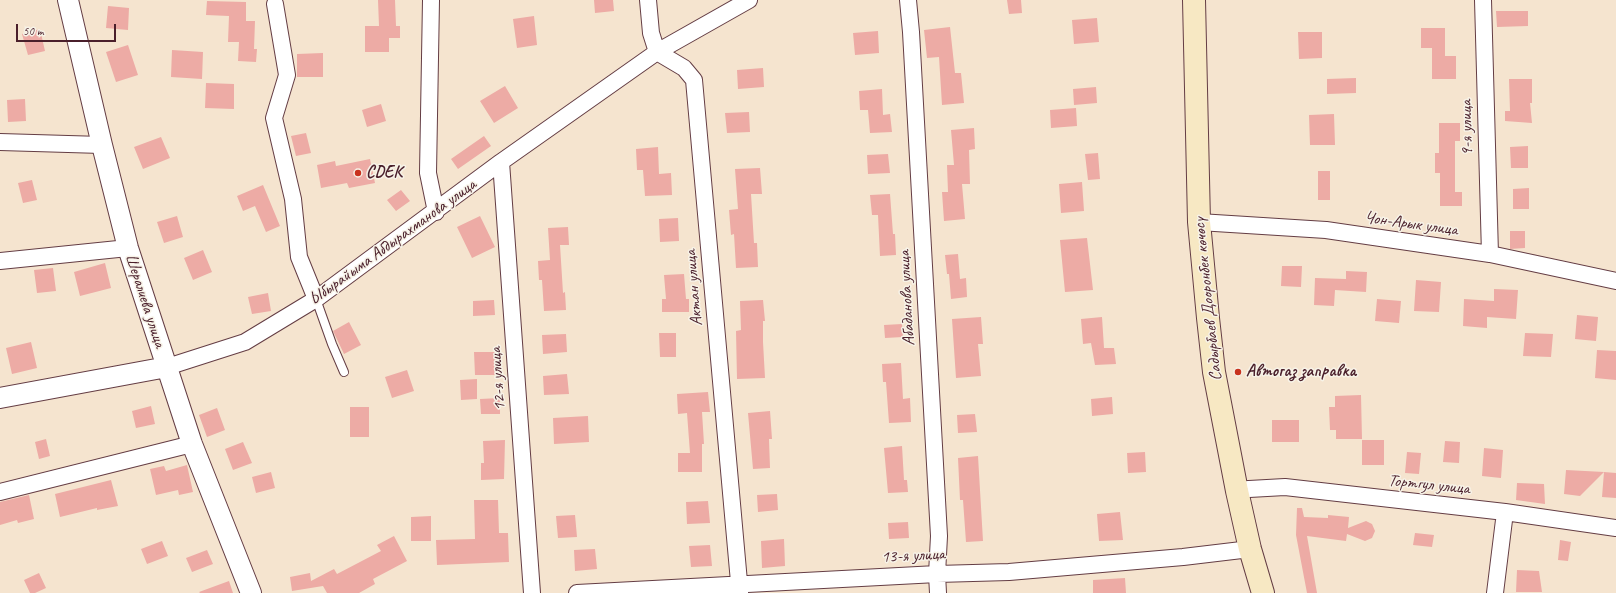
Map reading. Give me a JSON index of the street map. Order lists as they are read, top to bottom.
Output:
{
  "streets": {
    "main road": ["Садырбаев Дооронбек көчөсү"],
    "street": [
      "9-я улица",
      "Чон-Арык улица",
      "Ыбырайыма Абдырахманова улица",
      "Актан улица",
      "Абаданова улица",
      "Шералиева улица",
      "12-я улица",
      "Тортгул улица",
      "13-я улица"
    ]
  },
  "crossings": [
    ["9-я улица", "Чон-Арык улица"],
    ["Чон-Арык улица", "Садырбаев Дооронбек көчөсү"],
    ["Ыбырайыма Абдырахманова улица", "Актан улица"],
    ["Ыбырайыма Абдырахманова улица", "Шералиева улица"],
    ["Ыбырайыма Абдырахманова улица", "12-я улица"],
    ["Актан улица", "13-я улица"],
    ["Абаданова улица", "13-я улица"],
    ["Садырбаев Дооронбек көчөсү", "Тортгул улица"],
    ["Садырбаев Дооронбек көчөсү", "13-я улица"]
  ],
  "places": ["CDEK", "Автогаз заправка"],
  "scale_bar": "50 m"
}
